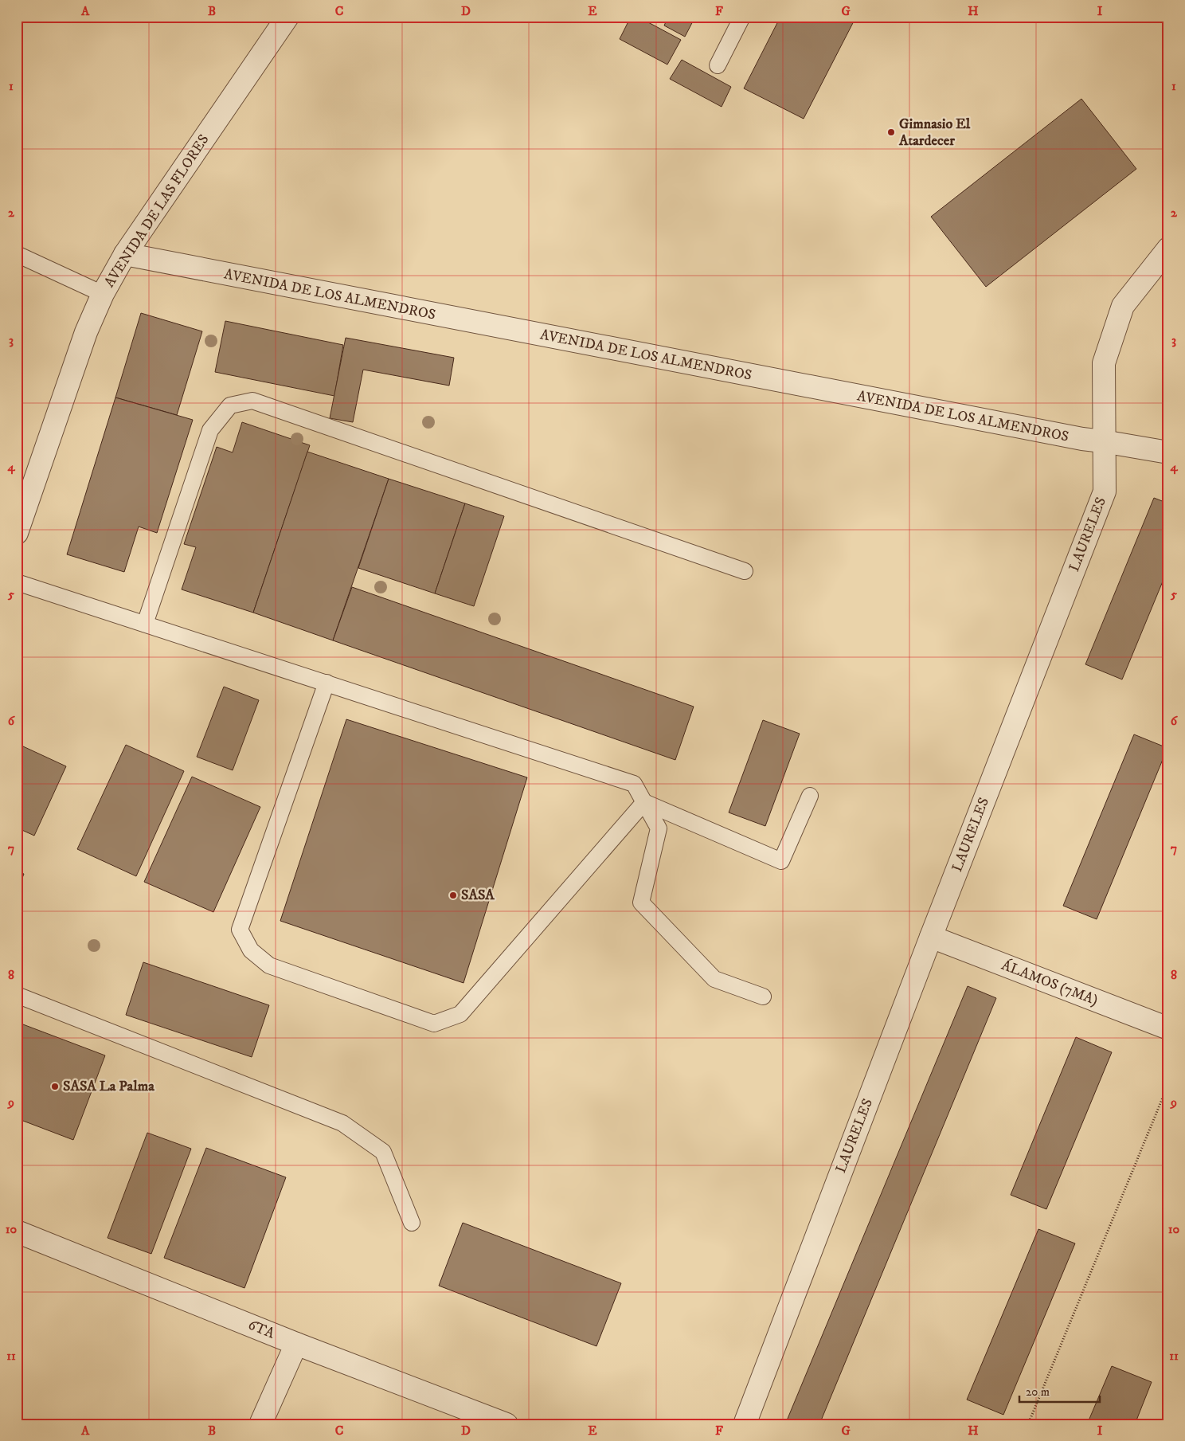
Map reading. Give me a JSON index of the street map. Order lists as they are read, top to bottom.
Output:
{
  "streets": {
    "street": [
      "AVENIDA DE LAS FLORES",
      "AVENIDA DE LOS ALMENDROS",
      "LAURELES",
      "ÁLAMOS (7MA)",
      "6TA"
    ]
  },
  "crossings": [
    ["AVENIDA DE LAS FLORES", "AVENIDA DE LOS ALMENDROS"],
    ["AVENIDA DE LOS ALMENDROS", "LAURELES"],
    ["LAURELES", "ÁLAMOS (7MA)"]
  ],
  "places": ["Gimnasio El Atardecer", "SASA", "SASA La Palma"],
  "scale_bar": "20 m",
  "grid": {
    "columns": [
      "A",
      "B",
      "C",
      "D",
      "E",
      "F",
      "G",
      "H",
      "I"
    ],
    "rows": [
      "1",
      "2",
      "3",
      "4",
      "5",
      "6",
      "7",
      "8",
      "9",
      "10",
      "11"
    ]
  }
}
